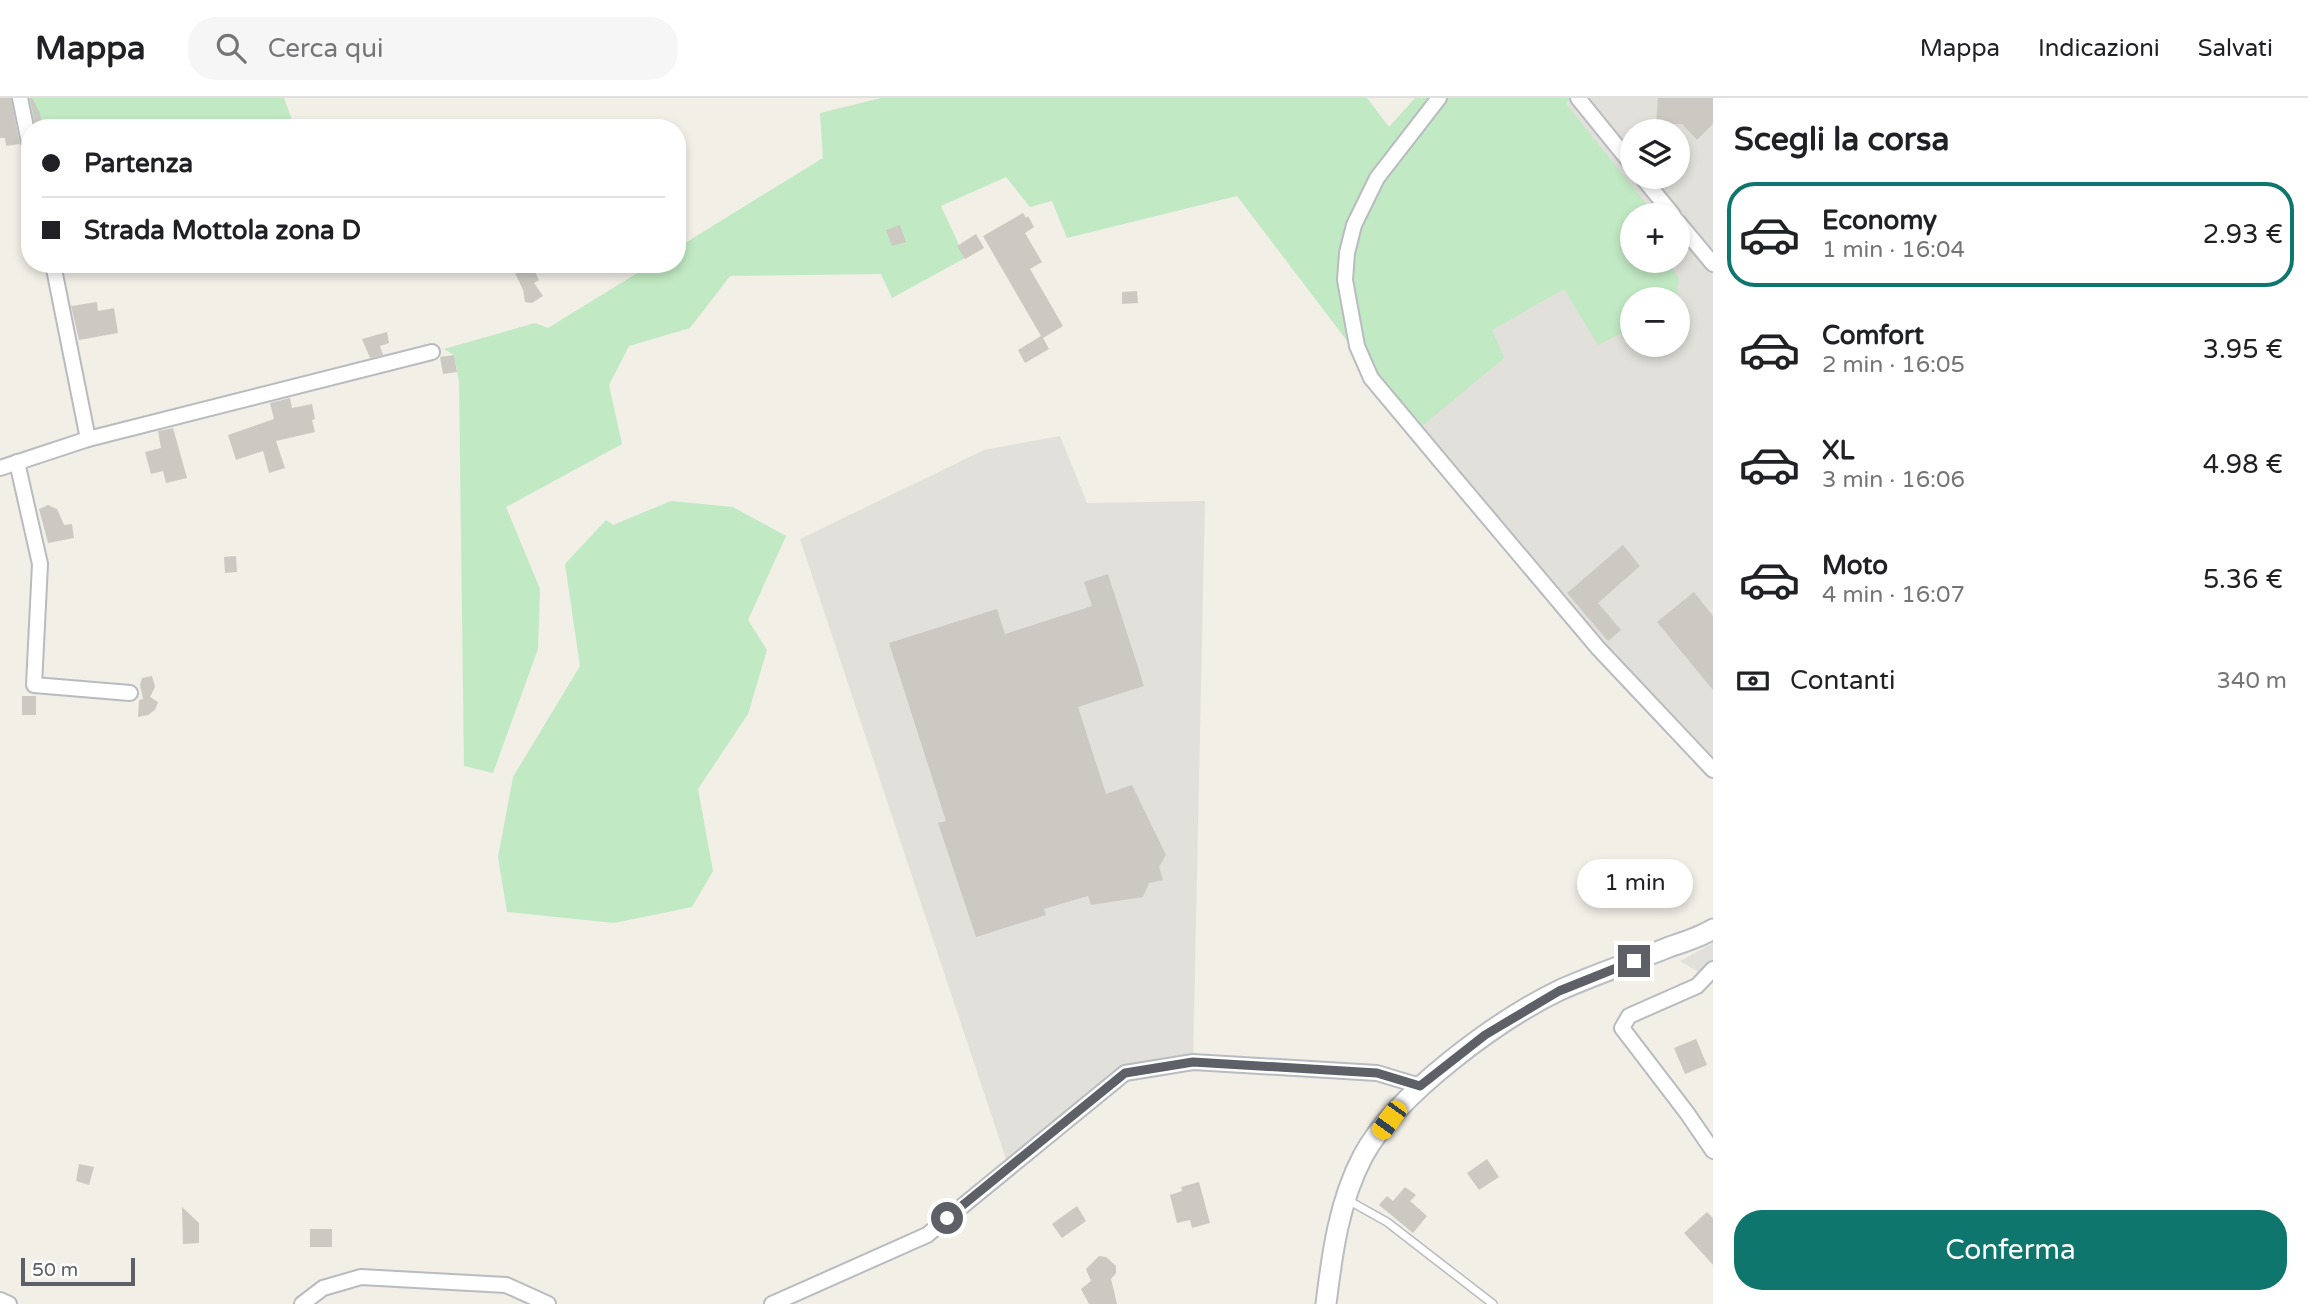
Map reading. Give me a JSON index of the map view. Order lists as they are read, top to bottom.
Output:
{
  "scale_bar": "50 m",
  "page": {
    "header": "Mappa",
    "search": "Cerca qui",
    "nav": ["Mappa", "Indicazioni", "Salvati"],
    "heading": "Scegli la corsa",
    "map_buttons": ["+", "−"],
    "banner": ["Partenza", "Strada Mottola zona D"],
    "list": [
      {
        "name": "Economy",
        "note": "1 min · 16:04",
        "value": "2.93 €"
      },
      {
        "name": "Comfort",
        "note": "2 min · 16:05",
        "value": "3.95 €"
      },
      {
        "name": "XL",
        "note": "3 min · 16:06",
        "value": "4.98 €"
      },
      {
        "name": "Moto",
        "note": "4 min · 16:07",
        "value": "5.36 €"
      }
    ],
    "pay": ["Contanti", "340 m"],
    "bubble": "1 min",
    "buttons": "Conferma",
    "scale": "50 m"
  }
}
